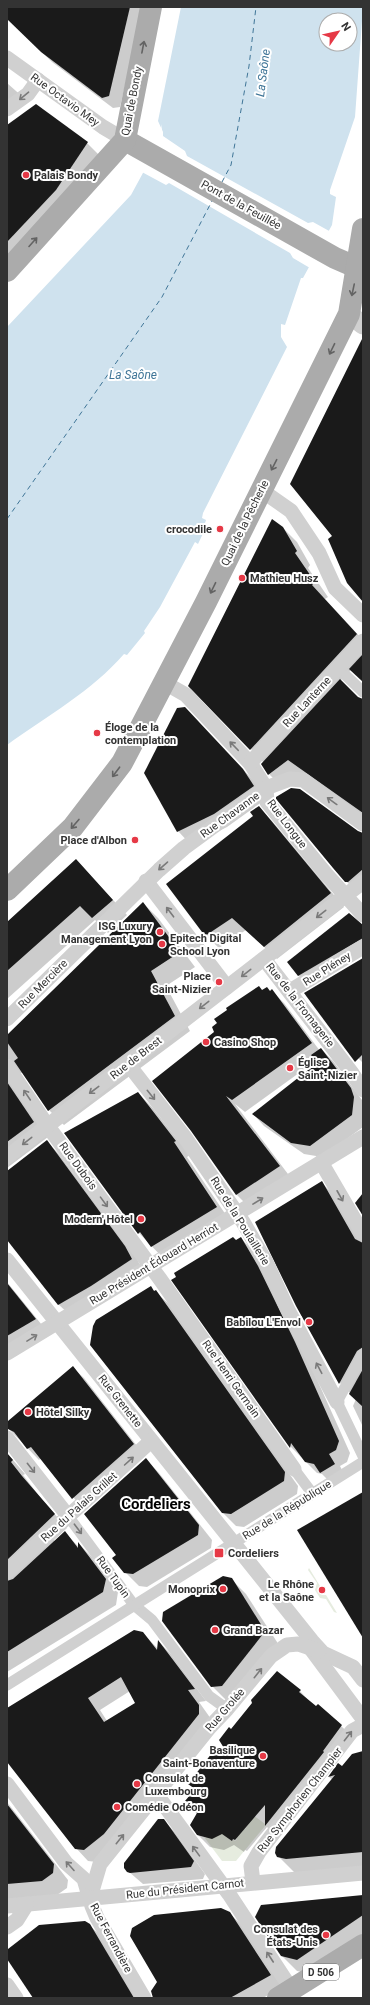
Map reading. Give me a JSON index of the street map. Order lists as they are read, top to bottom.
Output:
{
  "streets": {
    "main road": [
      "Quai de Bondy",
      "Pont de la Feuillée",
      "Quai de la Pêcherie",
      "D 506"
    ],
    "street": [
      "Rue Octavio Mey",
      "Rue Lanterne",
      "Rue Chavanne",
      "Rue Longue",
      "Rue Pléney",
      "Rue Mercière",
      "Rue de la Fromagerie",
      "Rue de Brest",
      "Rue Dubois",
      "Rue de la Poulaillerie",
      "Rue Président Édouard Herriot",
      "Rue Henri Germain",
      "Rue Grenette",
      "Rue du Palais Grillet",
      "Rue de la République",
      "Rue Tupin",
      "Rue Grolée",
      "Rue Symphorien Champier",
      "Rue du Président Carnot",
      "Rue Ferrandière"
    ]
  },
  "crossings": [
    ["Rue Octavio Mey", "Quai de Bondy"],
    ["Rue Octavio Mey", "Pont de la Feuillée"],
    ["Quai de Bondy", "Pont de la Feuillée"],
    ["Pont de la Feuillée", "Quai de la Pêcherie"],
    ["Quai de la Pêcherie", "Rue Longue"],
    ["Rue Lanterne", "Rue Longue"],
    ["Rue Chavanne", "Rue Longue"],
    ["Rue Chavanne", "Rue Mercière"],
    ["Rue Longue", "Rue de Brest"],
    ["Rue Pléney", "Rue de la Fromagerie"],
    ["Rue de la Fromagerie", "Rue de Brest"],
    ["Rue de Brest", "Rue Dubois"],
    ["Rue de Brest", "Rue de la Poulaillerie"],
    ["Rue Dubois", "Rue Président Édouard Herriot"],
    ["Rue Dubois", "Rue Henri Germain"],
    ["Rue de la Poulaillerie", "Rue Président Édouard Herriot"],
    ["Rue Président Édouard Herriot", "Rue Henri Germain"],
    ["Rue Président Édouard Herriot", "Rue Grenette"],
    ["Rue Henri Germain", "Rue de la République"],
    ["Rue Grenette", "Rue du Palais Grillet"],
    ["Rue Grenette", "Rue de la République"],
    ["Rue du Palais Grillet", "Rue Tupin"],
    ["Rue de la République", "Rue Tupin"],
    ["Rue Tupin", "Rue Grolée"],
    ["Rue Grolée", "Rue du Président Carnot"],
    ["Rue Grolée", "Rue Ferrandière"],
    ["Rue Symphorien Champier", "Rue du Président Carnot"],
    ["Rue du Président Carnot", "Rue Ferrandière"]
  ],
  "one_way": [
    "Quai de Bondy",
    "Quai de la Pêcherie",
    "Rue Chavanne",
    "Rue Longue",
    "Rue de Brest",
    "Rue Président Édouard Herriot",
    "Rue du Palais Grillet",
    "Rue Tupin",
    "Rue Grolée",
    "Rue Symphorien Champier"
  ],
  "districts": ["Cordeliers"],
  "water": ["La Saône"],
  "places": {
    "other": [
      "Palais Bondy",
      "crocodile",
      "Mathieu Husz",
      "Éloge de la contemplation",
      "Place d'Albon",
      "ISG Luxury Management Lyon",
      "Epitech Digital School Lyon",
      "Place Saint-Nizier",
      "Casino Shop",
      "Église Saint-Nizier",
      "Modern' Hôtel",
      "Babilou L'Envol",
      "Hôtel Silky",
      "Monoprix",
      "Le Rhône et la Saône",
      "Grand Bazar",
      "Basilique Saint-Bonaventure",
      "Consulat de Luxembourg",
      "Comédie Odéon",
      "Consulat des États-Unis"
    ],
    "transit": ["Cordeliers"]
  },
  "north": "top right"
}
